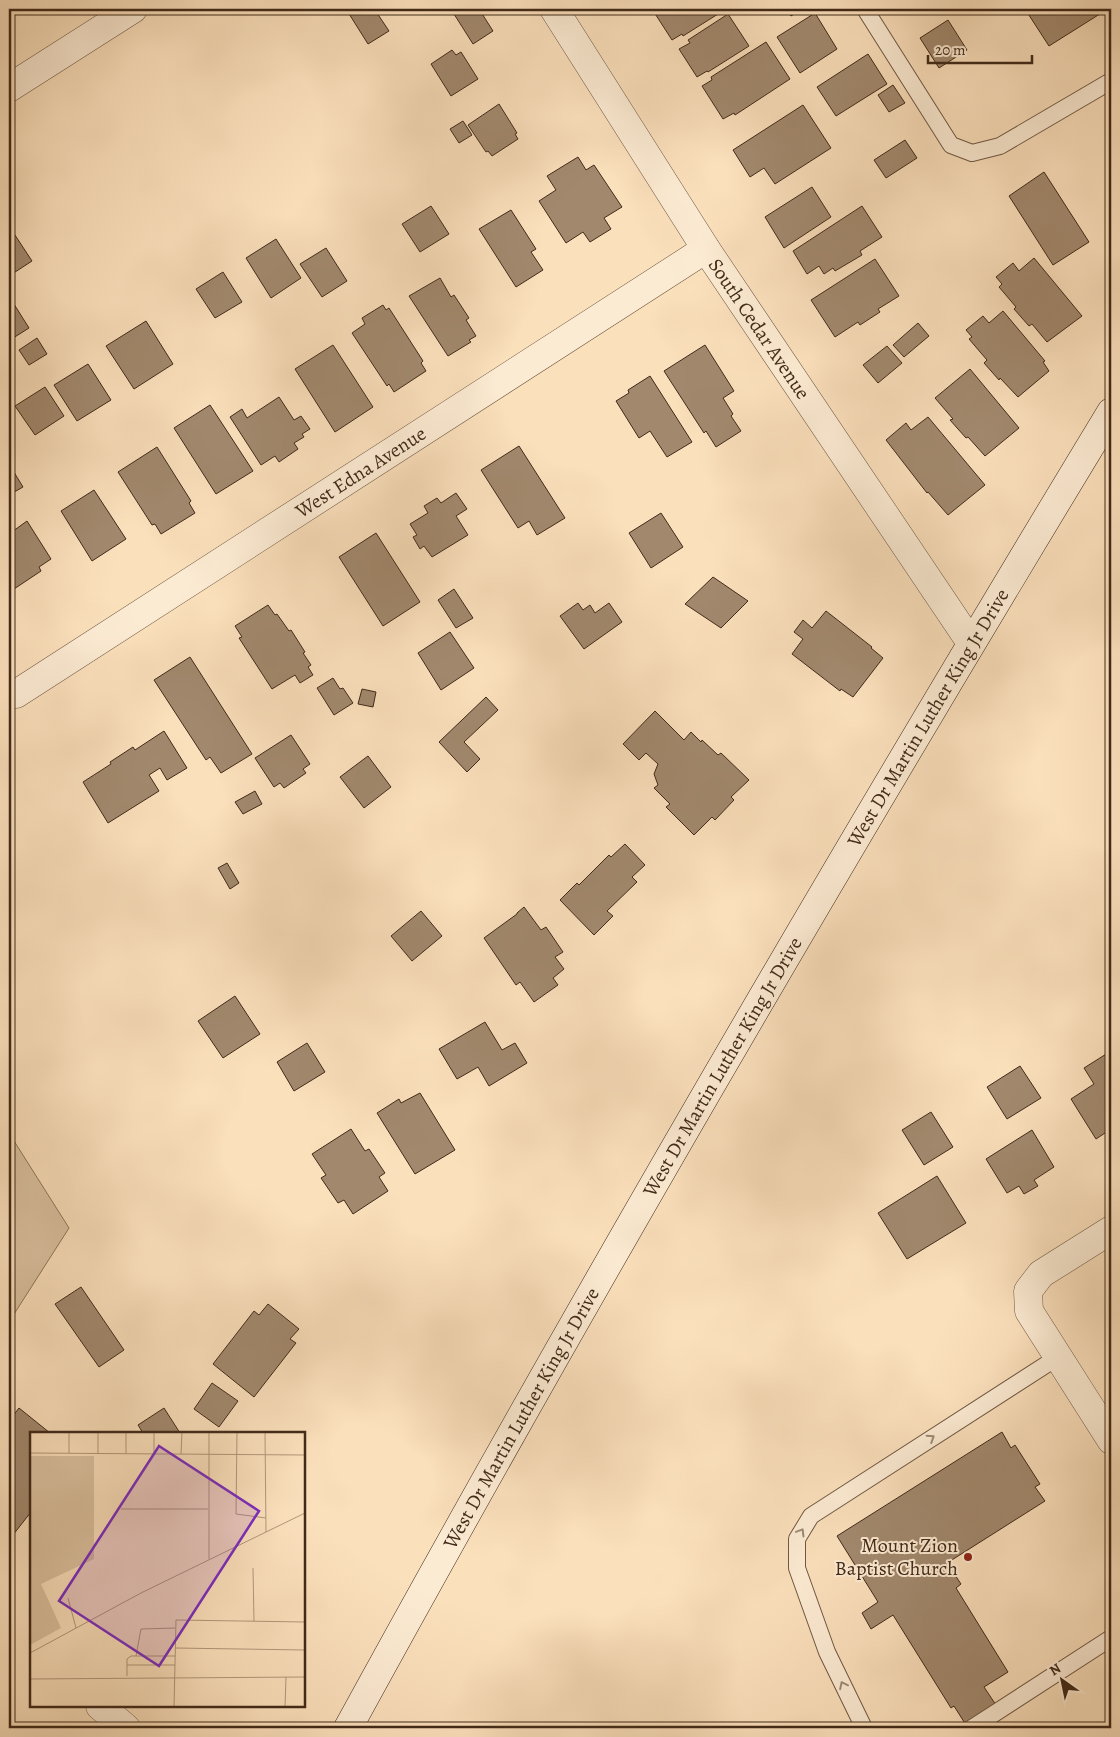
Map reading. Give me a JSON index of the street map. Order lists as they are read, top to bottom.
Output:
{
  "streets": {
    "street": ["South Cedar Avenue", "West Edna Avenue", "West Dr Martin Luther King Jr Drive"]
  },
  "crossings": [
    ["South Cedar Avenue", "West Edna Avenue"],
    ["South Cedar Avenue", "West Dr Martin Luther King Jr Drive"]
  ],
  "places": ["Mount Zion Baptist Church"],
  "scale_bar": "20 m",
  "north": "top left"
}
